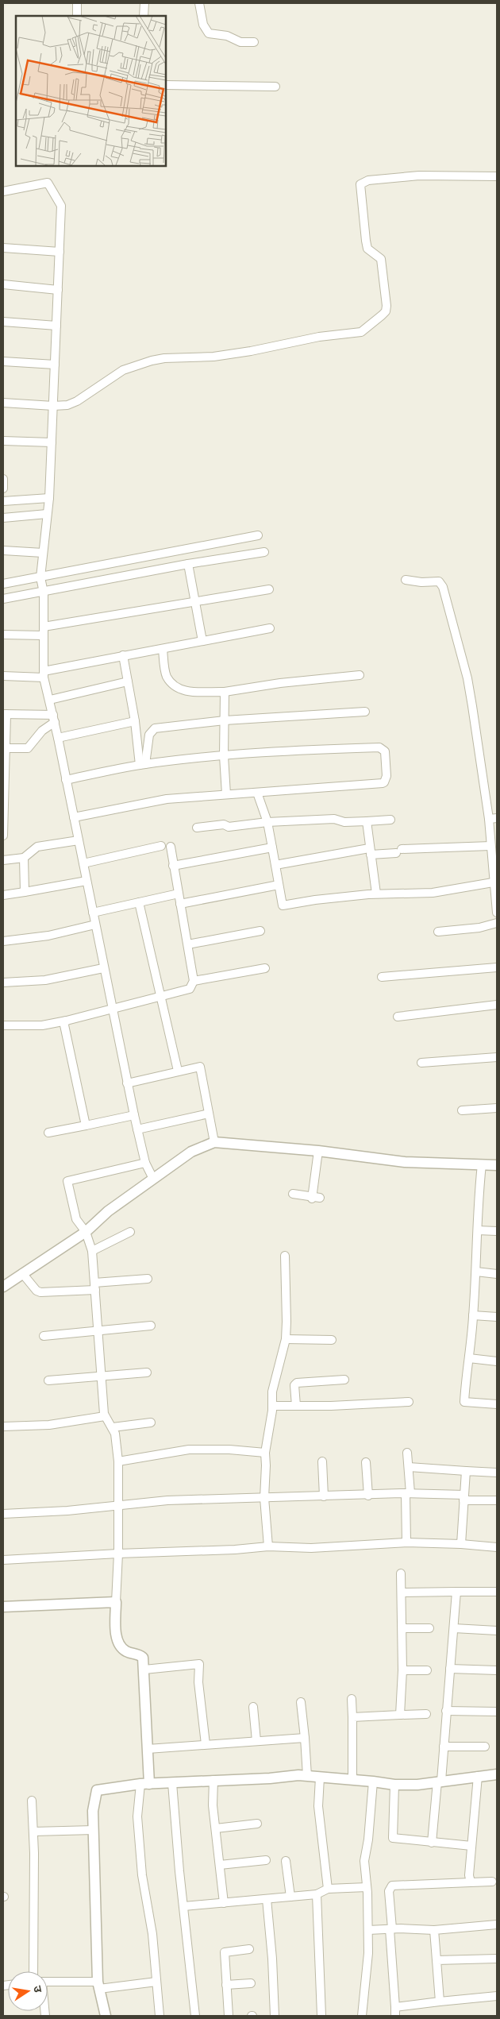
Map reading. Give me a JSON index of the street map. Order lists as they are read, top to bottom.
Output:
{
  "north": "right"
}
